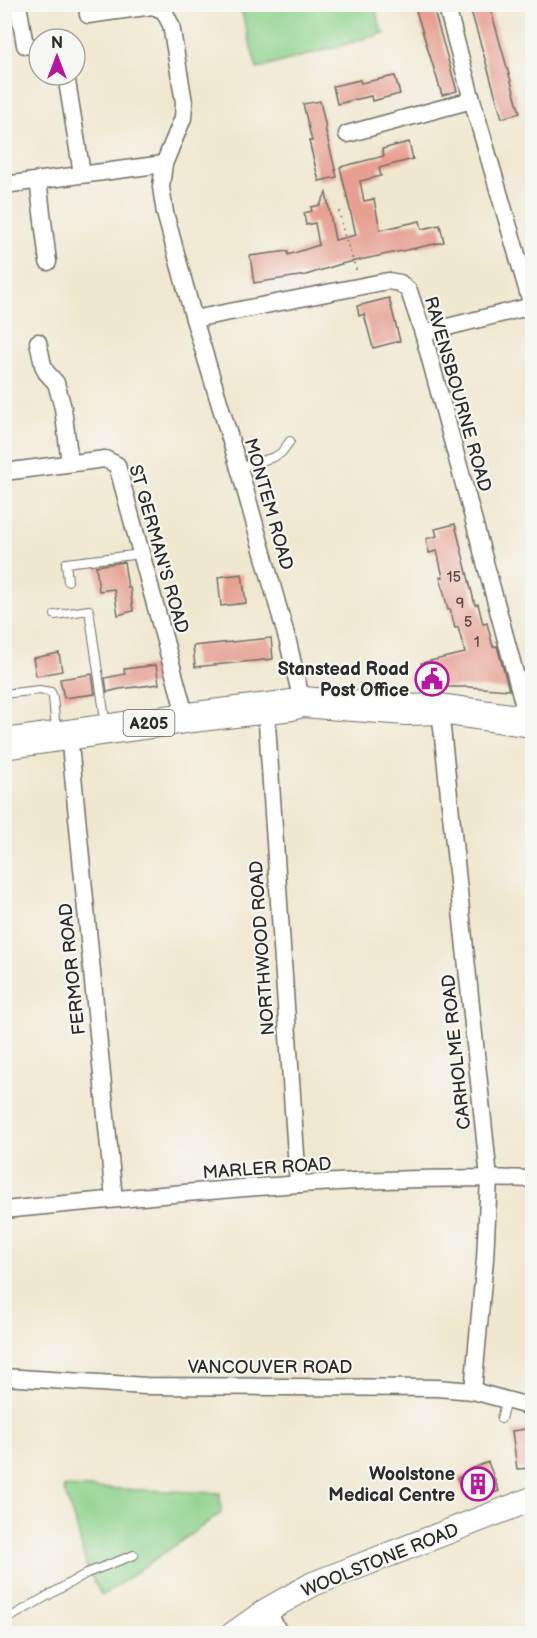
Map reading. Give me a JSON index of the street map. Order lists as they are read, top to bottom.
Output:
{
  "streets": {
    "highway": ["A205"],
    "street": [
      "RAVENSBOURNE ROAD",
      "MONTEM ROAD",
      "ST GERMAN'S ROAD",
      "NORTHWOOD ROAD",
      "FERMOR ROAD",
      "CARHOLME ROAD",
      "MARLER ROAD",
      "VANCOUVER ROAD",
      "WOOLSTONE ROAD"
    ]
  },
  "crossings": [
    ["RAVENSBOURNE ROAD", "MONTEM ROAD"],
    ["RAVENSBOURNE ROAD", "A205"],
    ["MONTEM ROAD", "A205"],
    ["ST GERMAN'S ROAD", "A205"],
    ["A205", "NORTHWOOD ROAD"],
    ["A205", "FERMOR ROAD"],
    ["A205", "CARHOLME ROAD"],
    ["NORTHWOOD ROAD", "MARLER ROAD"],
    ["FERMOR ROAD", "MARLER ROAD"],
    ["CARHOLME ROAD", "MARLER ROAD"],
    ["CARHOLME ROAD", "VANCOUVER ROAD"]
  ],
  "places": {
    "public building": ["Stanstead Road Post Office"],
    "building": ["Woolstone Medical Centre"]
  },
  "house_numbers": [
    "15",
    "9",
    "5",
    "1"
  ],
  "north": "top"
}
